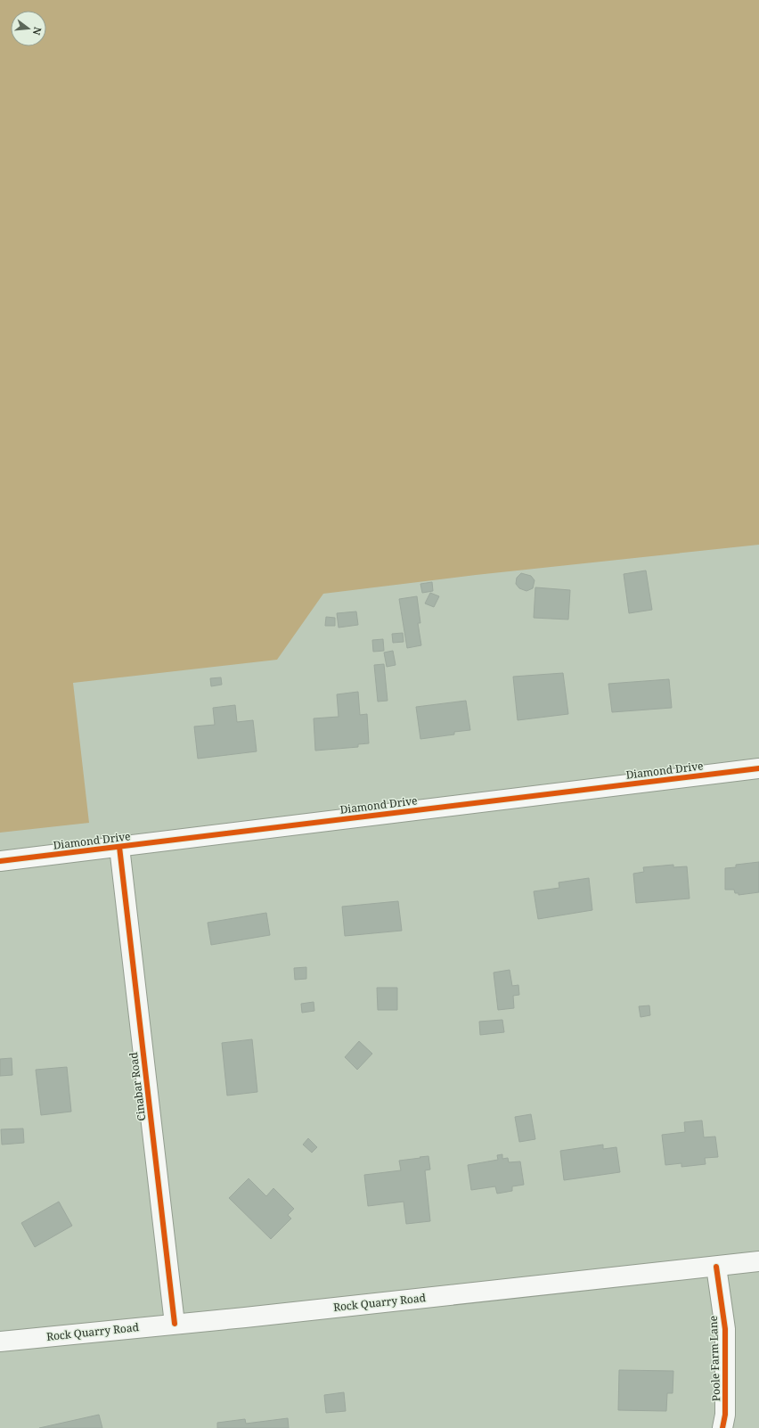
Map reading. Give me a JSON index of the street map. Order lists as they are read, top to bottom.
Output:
{
  "streets": {
    "street": [
      "Diamond Drive",
      "Cinabar Road",
      "Rock Quarry Road",
      "Poole Farm Lane"
    ]
  },
  "crossings": [
    ["Diamond Drive", "Cinabar Road"],
    ["Cinabar Road", "Rock Quarry Road"],
    ["Rock Quarry Road", "Poole Farm Lane"]
  ],
  "north": "right"
}
